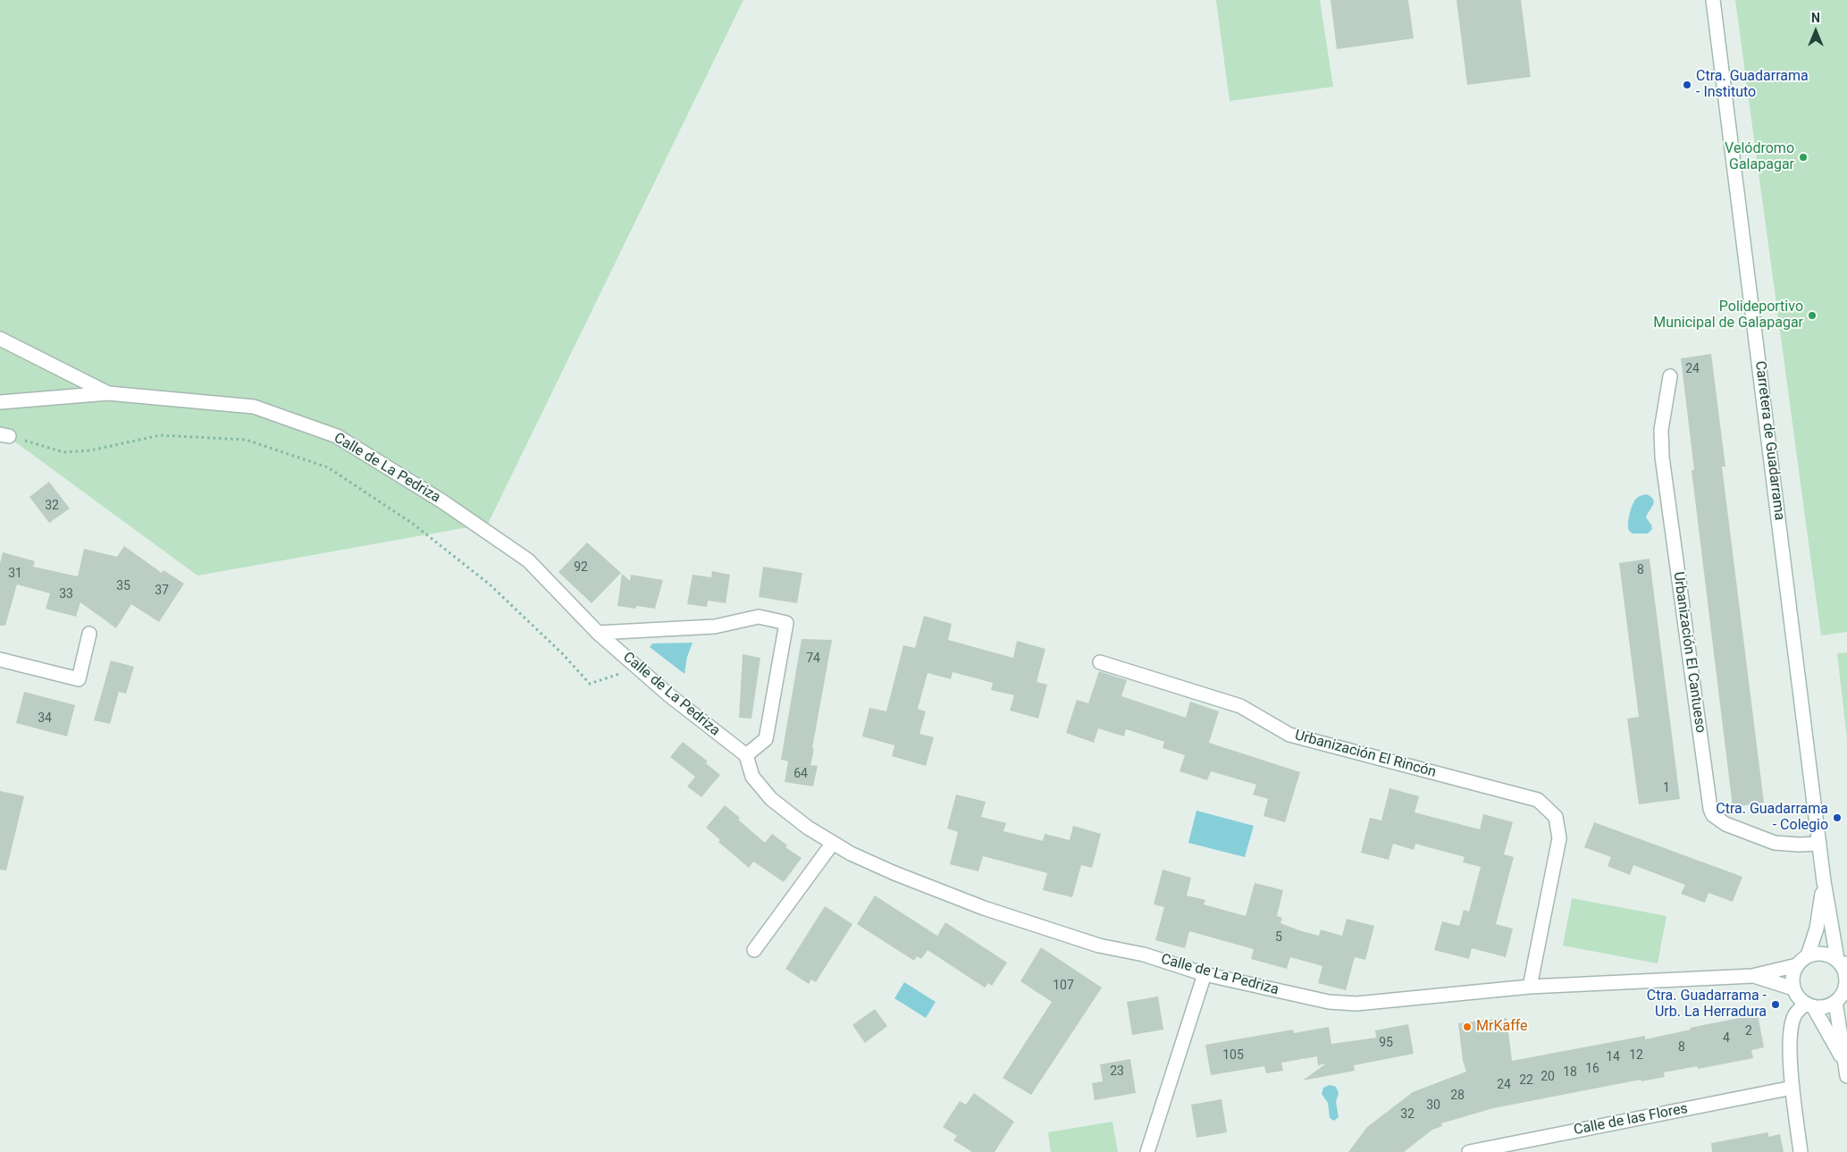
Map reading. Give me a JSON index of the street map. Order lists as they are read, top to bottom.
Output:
{
  "streets": {
    "street": [
      "Carretera de Guadarrama",
      "Calle de La Pedriza",
      "Urbanización El Cantueso",
      "Urbanización El Rincón",
      "Calle de las Flores"
    ]
  },
  "crossings": [
    ["Carretera de Guadarrama", "Calle de La Pedriza"],
    ["Carretera de Guadarrama", "Urbanización El Cantueso"],
    ["Calle de La Pedriza", "Urbanización El Rincón"]
  ],
  "places": [
    "Ctra. Guadarrama - Instituto",
    "Velódromo Galapagar",
    "Polideportivo Municipal de Galapagar",
    "Ctra. Guadarrama - Colegio",
    "Ctra. Guadarrama - Urb. La Herradura",
    "MrKaffe"
  ],
  "house_numbers": [
    "24",
    "32",
    "92",
    "8",
    "31",
    "35",
    "37",
    "33",
    "74",
    "34",
    "64",
    "1",
    "5",
    "107",
    "2",
    "4",
    "95",
    "8",
    "105",
    "12",
    "14",
    "16",
    "23",
    "18",
    "20",
    "22",
    "24",
    "28",
    "30",
    "32"
  ],
  "north": "top"
}
